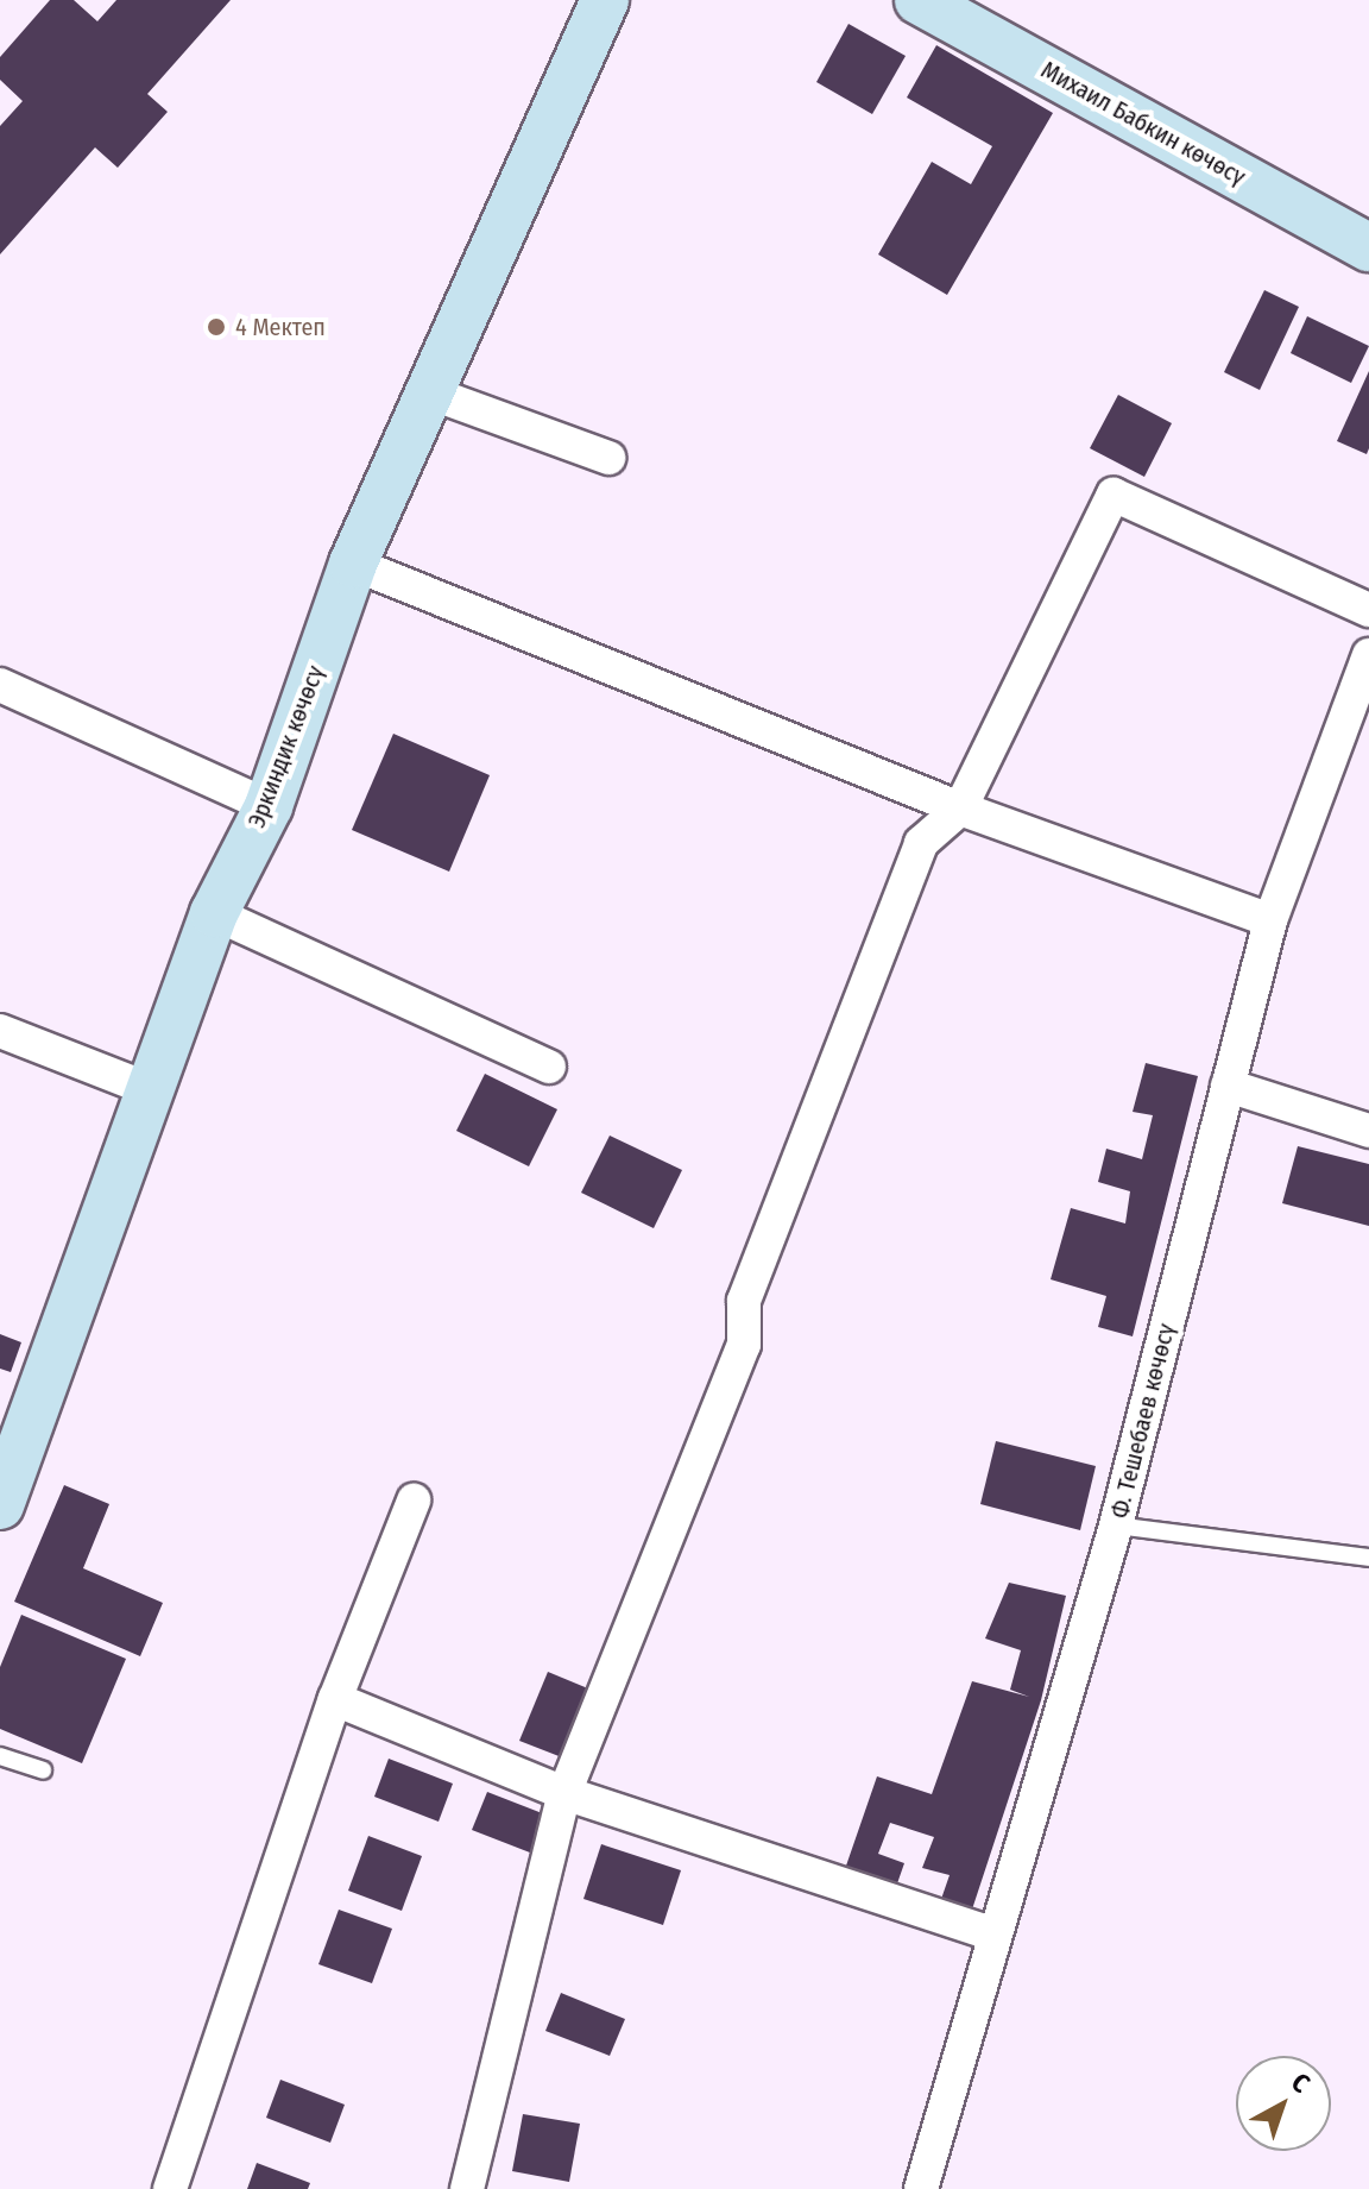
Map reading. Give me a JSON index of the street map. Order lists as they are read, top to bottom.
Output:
{
  "streets": {
    "main road": ["Михаил Бабкин көчөсү", "Эркиндик көчөсү"],
    "street": ["Ф. Тешебаев көчөсү"]
  },
  "places": ["4 Мектеп"],
  "north": "top right"
}
